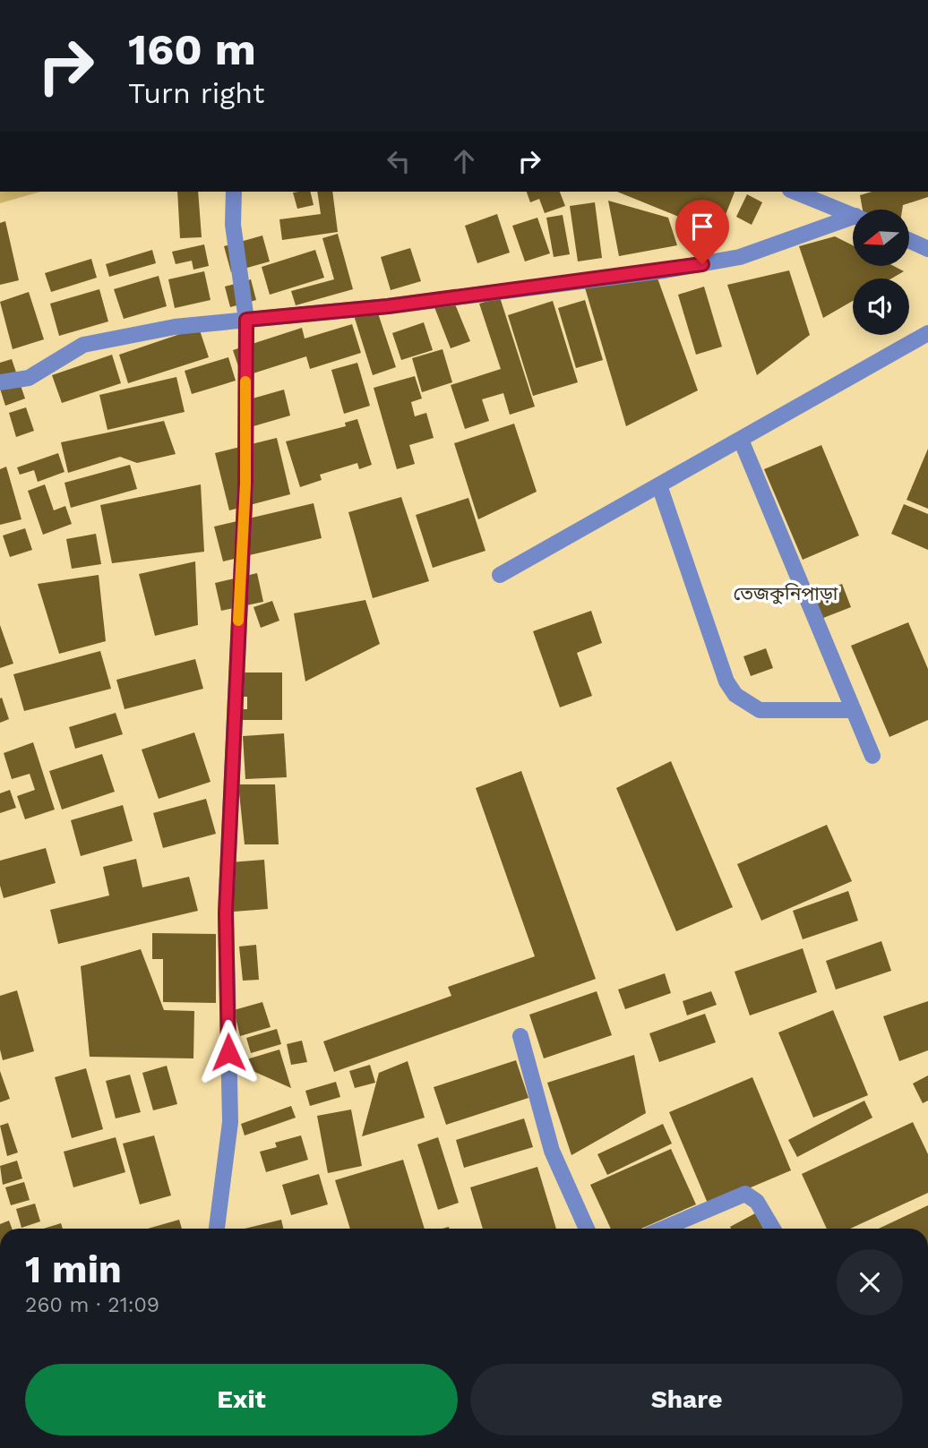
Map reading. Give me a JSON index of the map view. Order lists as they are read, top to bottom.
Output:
{
  "districts": ["তেজকুনিপাড়া"],
  "north": "left",
  "page": {
    "turn": ["160 m", "Turn right"],
    "heading": ["1 min", "260 m · 21:09"],
    "buttons": ["Exit", "Share"]
  }
}
